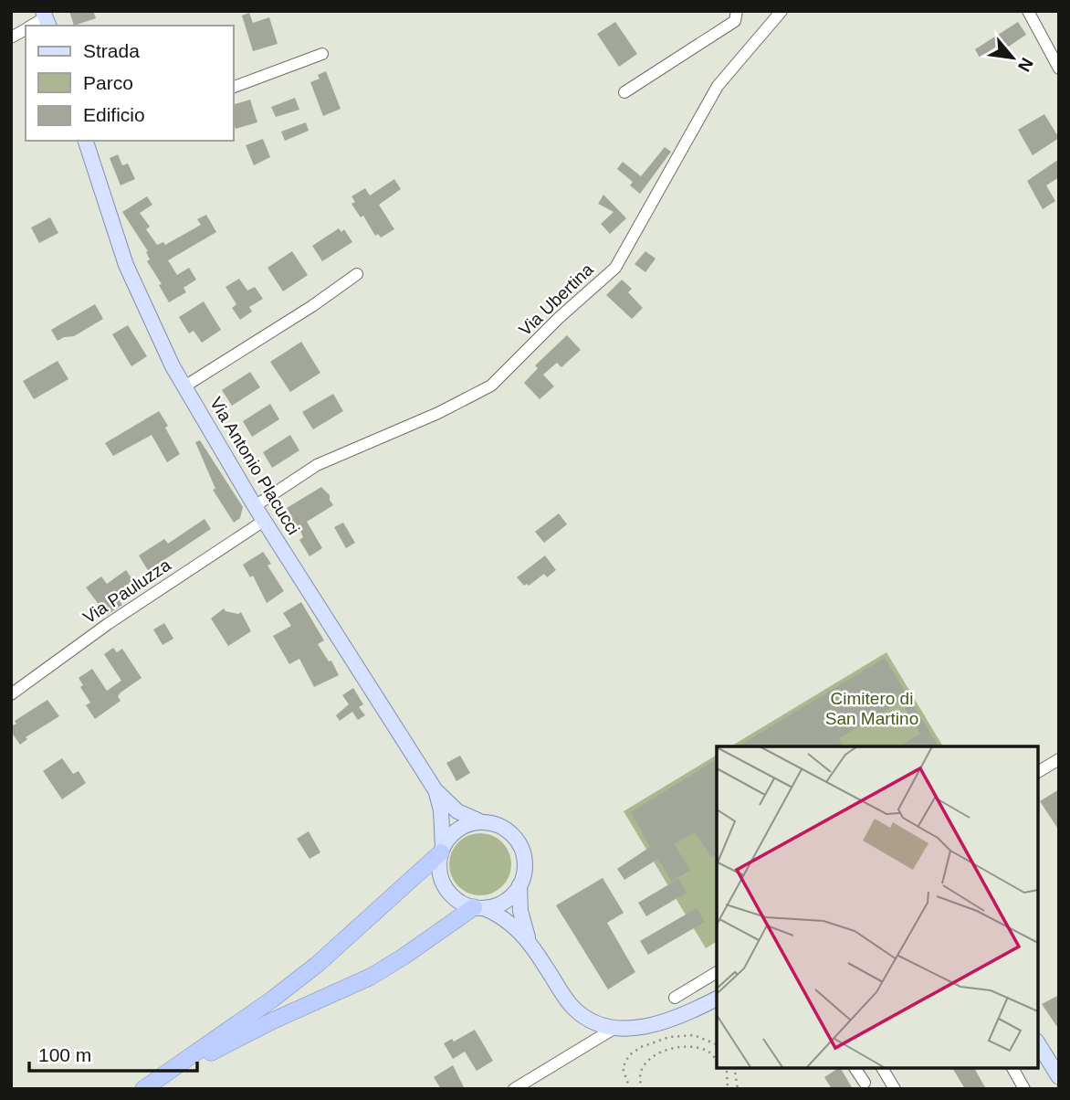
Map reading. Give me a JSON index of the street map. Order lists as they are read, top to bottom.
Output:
{
  "streets": {
    "main road": ["Via Antonio Placucci"],
    "street": ["Via Ubertina", "Via Pauluzza"]
  },
  "crossings": [
    ["Via Ubertina", "Via Antonio Placucci"],
    ["Via Antonio Placucci", "Via Pauluzza"]
  ],
  "parks": ["Cimitero di San Martino"],
  "legend": ["Strada", "Parco", "Edificio"],
  "scale_bar": "100 m",
  "north": "bottom right"
}
